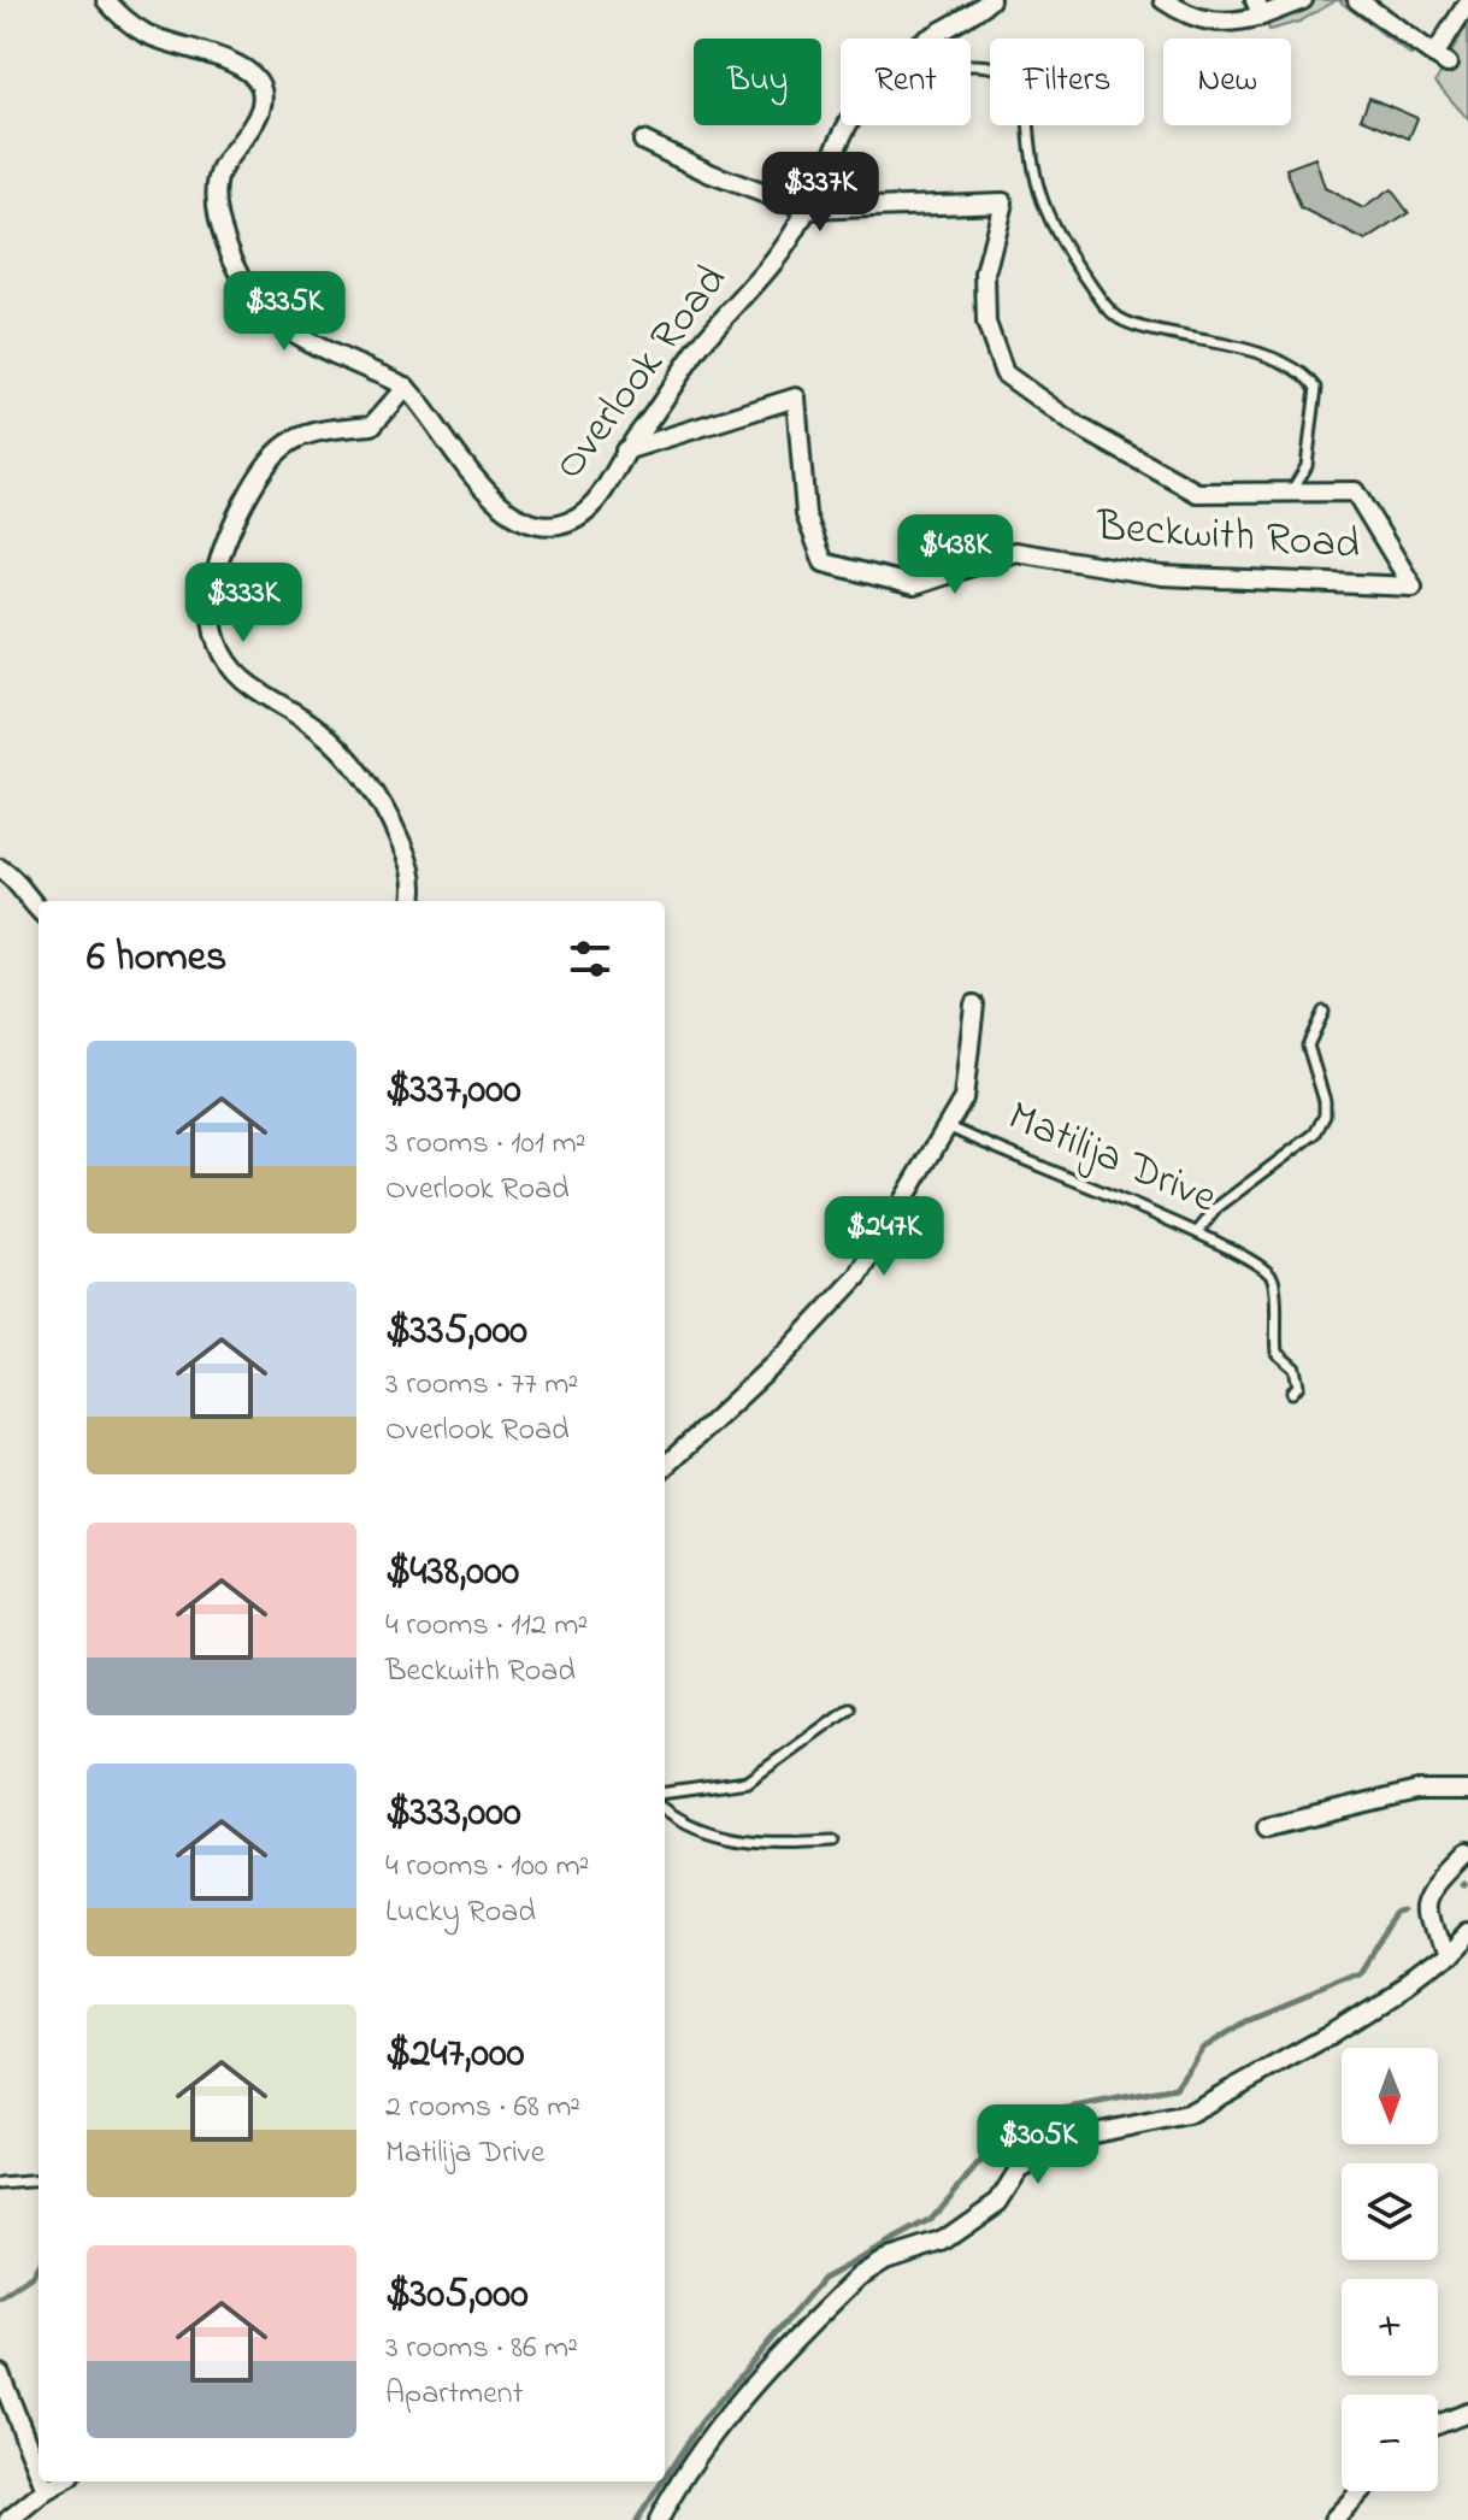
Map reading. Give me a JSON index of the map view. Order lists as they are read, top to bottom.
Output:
{
  "streets": {
    "street": ["Overlook Road", "Beckwith Road", "Matilija Drive"]
  },
  "crossings": [
    ["Overlook Road", "Beckwith Road"]
  ],
  "north": "bottom",
  "page": {
    "chip": [
      "Buy",
      "Rent",
      "Filters",
      "New"
    ],
    "price": [
      "$337K",
      "$335K",
      "$438K",
      "$333K",
      "$247K",
      "$305K"
    ],
    "heading": "6 homes",
    "list": [
      {
        "name": "$337,000",
        "note": "3 rooms · 101 m² · Overlook Road"
      },
      {
        "name": "$335,000",
        "note": "3 rooms · 77 m² · Overlook Road"
      },
      {
        "name": "$438,000",
        "note": "4 rooms · 112 m² · Beckwith Road"
      },
      {
        "name": "$333,000",
        "note": "4 rooms · 100 m² · Lucky Road"
      },
      {
        "name": "$247,000",
        "note": "2 rooms · 68 m² · Matilija Drive"
      },
      {
        "name": "$305,000",
        "note": "3 rooms · 86 m² · Apartment"
      }
    ],
    "map_buttons": ["+", "−"]
  }
}
